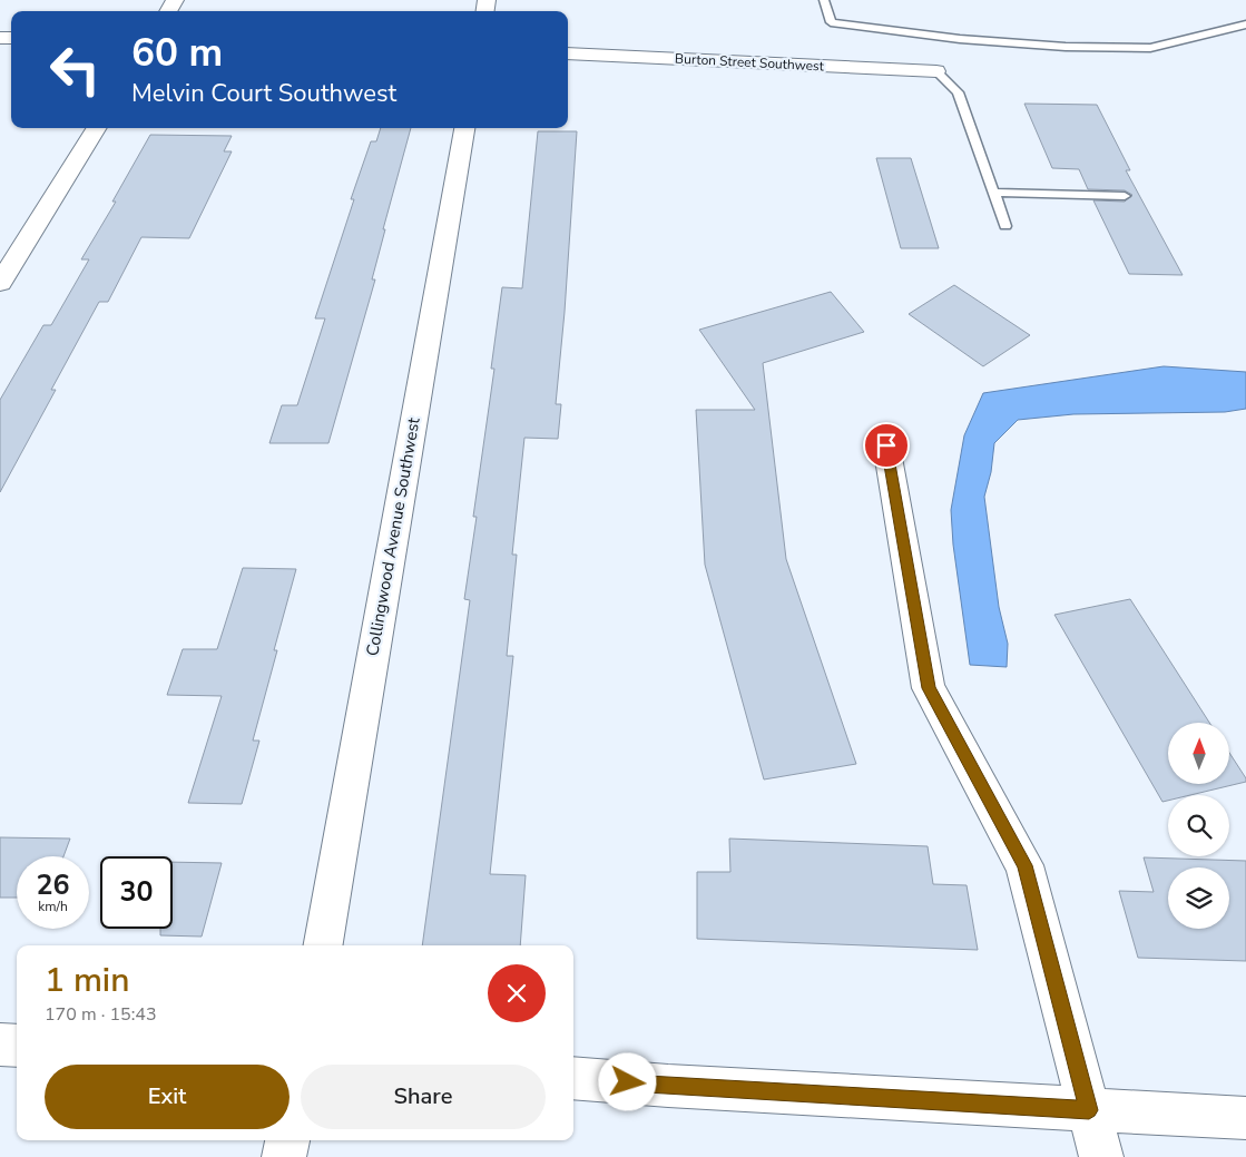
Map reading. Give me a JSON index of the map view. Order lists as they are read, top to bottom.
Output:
{
  "streets": {
    "street": ["Burton Street Southwest", "Collingwood Avenue Southwest"]
  },
  "north": "top",
  "page": {
    "turn": ["60 m", "Melvin Court Southwest"],
    "speed": "26 km/h",
    "limit": "30",
    "heading": ["1 min", "170 m · 15:43"],
    "buttons": ["Exit", "Share"]
  }
}
